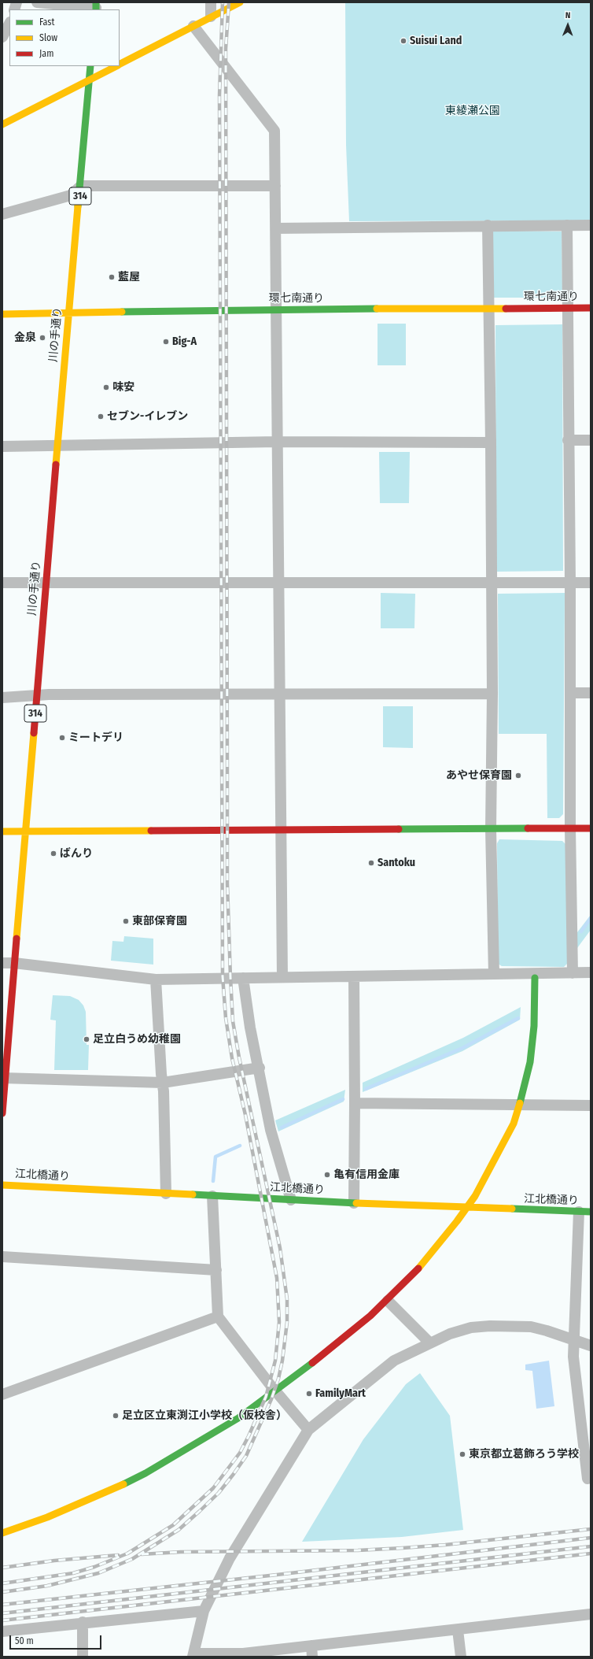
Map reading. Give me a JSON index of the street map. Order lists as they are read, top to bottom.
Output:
{
  "streets": {
    "street": [
      "314",
      "環七南通り",
      "川の手通り",
      "江北橋通り"
    ]
  },
  "crossings": [
    ["環七南通り", "川の手通り"]
  ],
  "parks": ["東綾瀬公園"],
  "places": [
    "Suisui Land",
    "藍屋",
    "金泉",
    "Big-A",
    "味安",
    "セブン-イレブン",
    "ミートデリ",
    "あやせ保育園",
    "ばんり",
    "Santoku",
    "東部保育園",
    "足立白うめ幼稚園",
    "亀有信用金庫",
    "FamilyMart",
    "足立区立東渕江小学校（仮校舎）",
    "東京都立葛飾ろう学校"
  ],
  "legend": ["Fast", "Slow", "Jam"],
  "scale_bar": "50 m",
  "north": "top"
}
